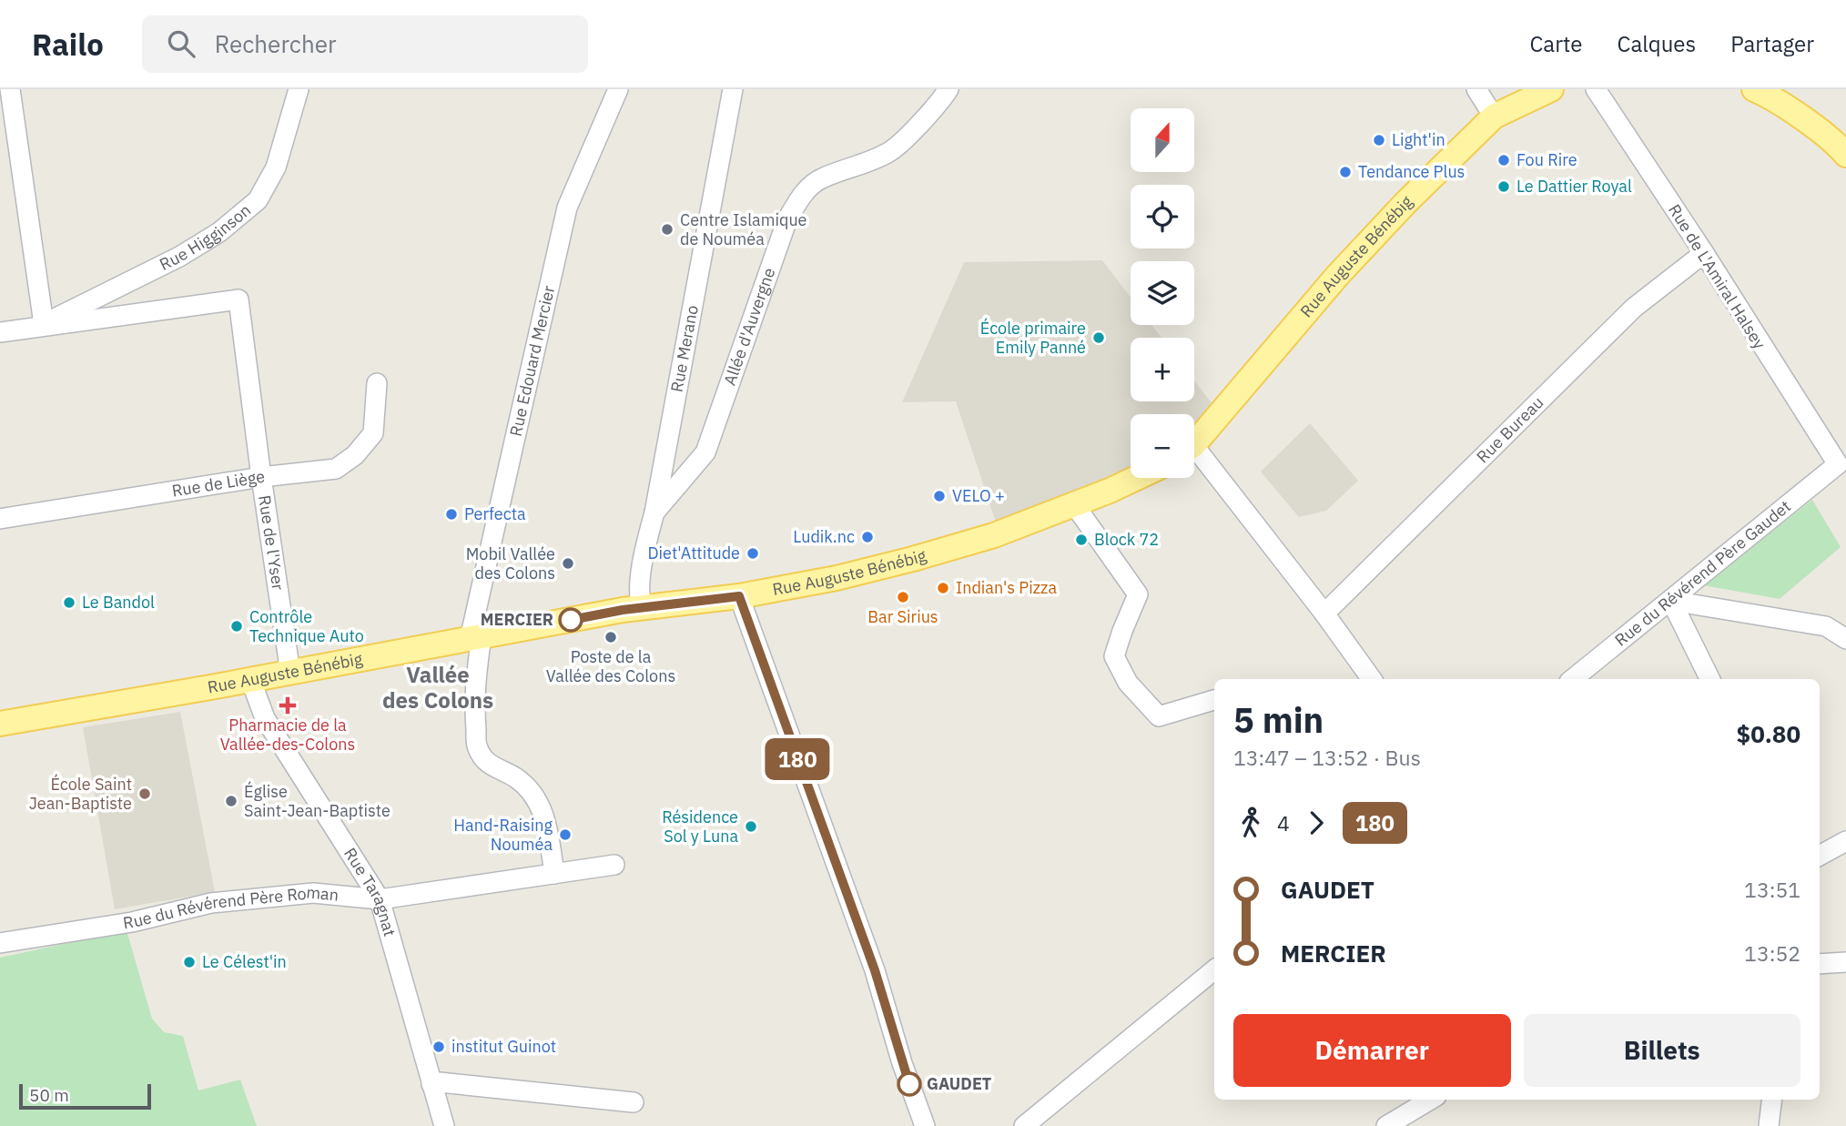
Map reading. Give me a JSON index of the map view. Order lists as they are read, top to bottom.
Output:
{
  "streets": {
    "main road": ["Rue Auguste Bénébig"],
    "street": [
      "Rue Higginson",
      "Rue de L'Amiral Halsey",
      "Allée d'Auvergne",
      "Rue Merano",
      "Rue Edouard Mercier",
      "Rue Bureau",
      "Rue de Liège",
      "Rue de l'Yser",
      "Rue du Révérend Père Gaudet",
      "Rue Taragnat",
      "Rue du Révérend Père Roman"
    ]
  },
  "crossings": [
    ["Rue Higginson", "Rue de l'Yser"],
    ["Rue Auguste Bénébig", "Rue Merano"],
    ["Rue Auguste Bénébig", "Rue Edouard Mercier"],
    ["Rue Auguste Bénébig", "Rue de l'Yser"],
    ["Rue Auguste Bénébig", "Rue Taragnat"],
    ["Rue de L'Amiral Halsey", "Rue Bureau"],
    ["Rue de L'Amiral Halsey", "Rue du Révérend Père Gaudet"],
    ["Allée d'Auvergne", "Rue Merano"],
    ["Rue Edouard Mercier", "Rue du Révérend Père Roman"],
    ["Rue de Liège", "Rue de l'Yser"],
    ["Rue Taragnat", "Rue du Révérend Père Roman"]
  ],
  "districts": ["Vallée des Colons"],
  "places": {
    "other": [
      "Light'in",
      "Fou Rire",
      "Tendance Plus",
      "Le Dattier Royal",
      "Centre Islamique de Nouméa",
      "École primaire Emily Panné",
      "VELO +",
      "Perfecta",
      "Ludik.nc",
      "Block 72",
      "Diet'Attitude",
      "Mobil Vallée des Colons",
      "Indian's Pizza",
      "Bar Sirius",
      "Le Bandol",
      "MERCIER",
      "Contrôle Technique Auto",
      "Poste de la Vallée des Colons",
      "École Saint Jean-Baptiste",
      "Église Saint-Jean-Baptiste",
      "Résidence Sol y Luna",
      "Hand-Raising Nouméa",
      "Le Célest'in",
      "institut Guinot",
      "GAUDET"
    ],
    "health": ["Pharmacie de la Vallée-des-Colons"]
  },
  "lines": ["bus line 180"],
  "scale_bar": "50 m",
  "north": "top",
  "page": {
    "header": "Railo",
    "search": "Rechercher",
    "nav": ["Carte", "Calques", "Partager"],
    "on_map": "180",
    "map_buttons": ["+", "−"],
    "heading": ["5 min", "13:47 – 13:52 · Bus", "$0.80"],
    "legs": ["4", "180"],
    "list": [
      {
        "name": "GAUDET",
        "value": "13:51"
      },
      {
        "name": "MERCIER",
        "value": "13:52"
      }
    ],
    "buttons": ["Démarrer", "Billets"],
    "scale": "50 m"
  }
}
